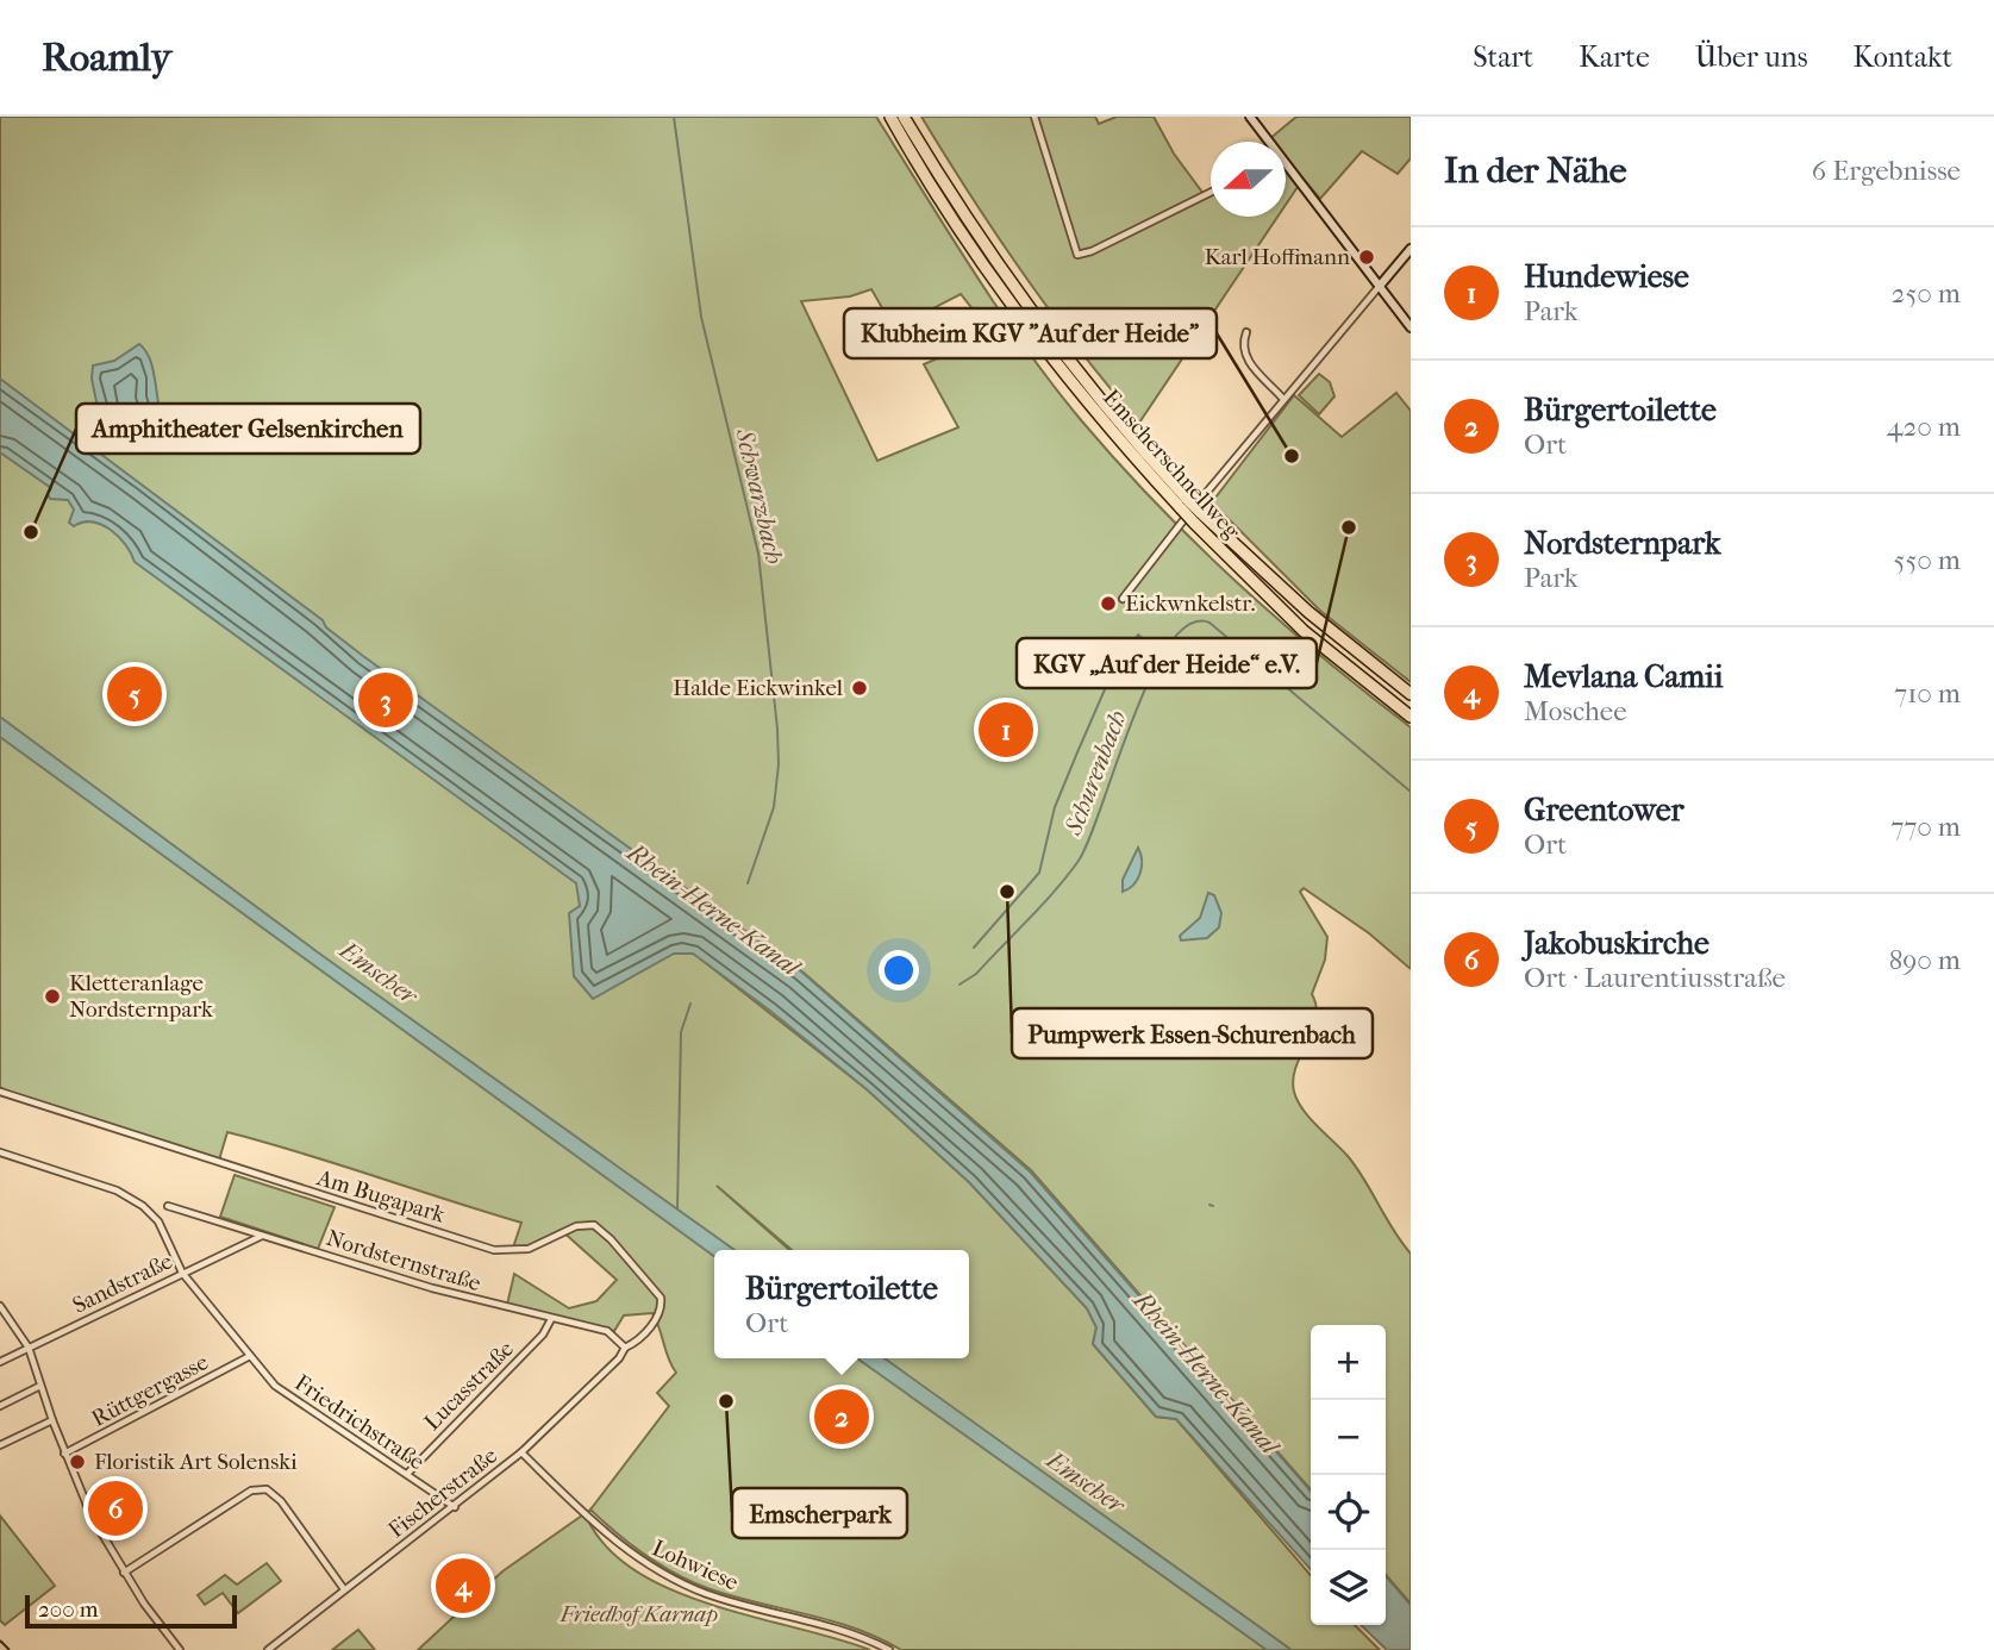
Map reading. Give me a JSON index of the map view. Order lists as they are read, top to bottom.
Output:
{
  "streets": {
    "highway": ["Emscherschnellweg"],
    "street": [
      "Am Bugapark",
      "Nordsternstraße",
      "Sandstraße",
      "Lucasstraße",
      "Rüttgergasse",
      "Friedrichstraße",
      "Fischerstraße",
      "Lohwiese"
    ]
  },
  "crossings": [
    ["Am Bugapark", "Nordsternstraße"],
    ["Am Bugapark", "Fischerstraße"],
    ["Nordsternstraße", "Sandstraße"],
    ["Nordsternstraße", "Lucasstraße"],
    ["Nordsternstraße", "Fischerstraße"],
    ["Sandstraße", "Friedrichstraße"],
    ["Lucasstraße", "Friedrichstraße"],
    ["Rüttgergasse", "Friedrichstraße"],
    ["Friedrichstraße", "Fischerstraße"],
    ["Fischerstraße", "Lohwiese"]
  ],
  "water": [
    "Schwarzbach",
    "Schurenbach",
    "Rhein-Herne-Kanal",
    "Emscher"
  ],
  "parks": ["Friedhof Karnap"],
  "places": [
    "Karl Hoffmann",
    "Klubheim KGV \"Auf der Heide\"",
    "KGV „Auf der Heide“ e.V.",
    "Amphitheater Gelsenkirchen",
    "Eickwnkelstr.",
    "Halde Eickwinkel",
    "Pumpwerk Essen-Schurenbach",
    "Kletteranlage Nordsternpark",
    "Emscherpark",
    "Floristik Art Solenski"
  ],
  "scale_bar": "200 m",
  "north": "left",
  "page": {
    "header": "Roamly",
    "nav": [
      "Start",
      "Karte",
      "Über uns",
      "Kontakt"
    ],
    "heading": ["In der Nähe", "6 Ergebnisse"],
    "list": [
      {
        "mark": "1",
        "name": "Hundewiese",
        "note": "Park",
        "value": "250 m"
      },
      {
        "mark": "2",
        "name": "Bürgertoilette",
        "note": "Ort",
        "value": "420 m"
      },
      {
        "mark": "3",
        "name": "Nordsternpark",
        "note": "Park",
        "value": "550 m"
      },
      {
        "mark": "4",
        "name": "Mevlana Camii",
        "note": "Moschee",
        "value": "710 m"
      },
      {
        "mark": "5",
        "name": "Greentower",
        "note": "Ort",
        "value": "770 m"
      },
      {
        "mark": "6",
        "name": "Jakobuskirche",
        "note": "Ort · Laurentiusstraße",
        "value": "890 m"
      }
    ],
    "pins": [
      "5",
      "3",
      "1",
      "2",
      "6",
      "4"
    ],
    "popup": ["Bürgertoilette", "Ort"],
    "map_buttons": ["+", "−"],
    "scale": "200 m"
  }
}
